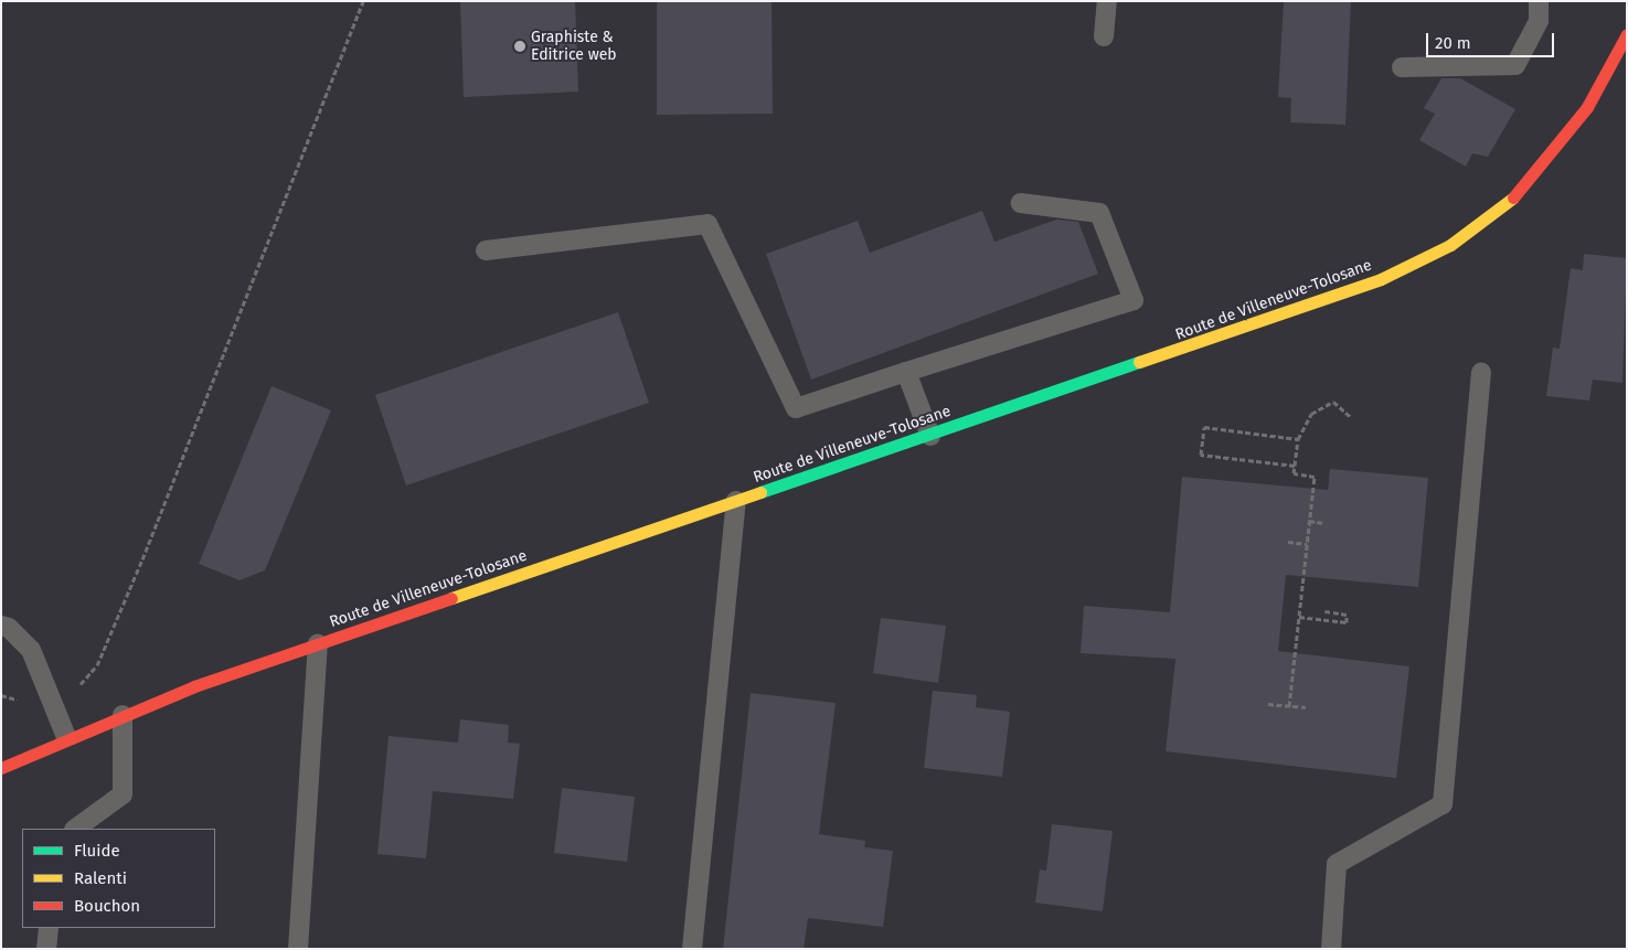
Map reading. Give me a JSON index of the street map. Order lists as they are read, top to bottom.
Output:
{
  "streets": {
    "street": ["Route de Villeneuve-Tolosane"]
  },
  "places": ["Graphiste & Editrice web"],
  "legend": ["Fluide", "Ralenti", "Bouchon"],
  "scale_bar": "20 m"
}
